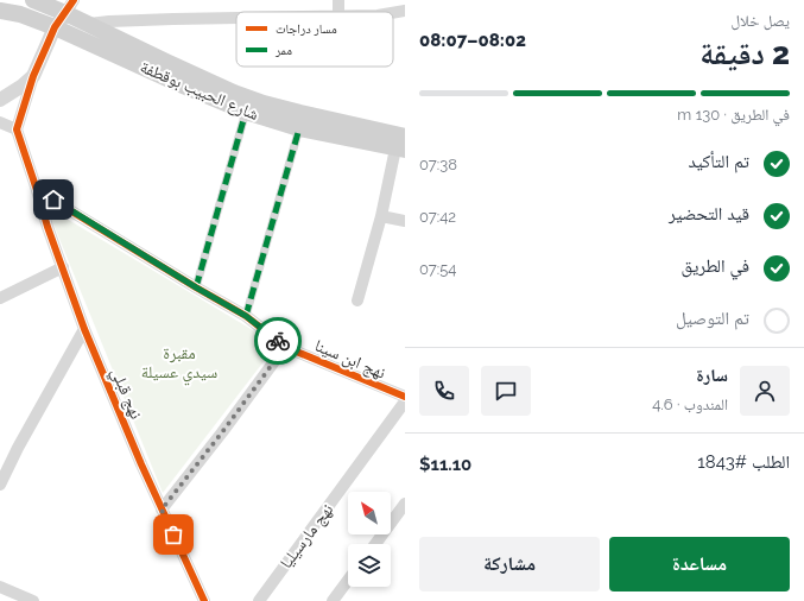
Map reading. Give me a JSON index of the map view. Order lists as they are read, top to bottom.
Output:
{
  "streets": {
    "main road": ["شارع الحبيب بوقطفة"],
    "street": ["نهج ابن سينا", "نهج قبلي", "نهج مارسيليا"]
  },
  "crossings": [
    ["نهج ابن سينا", "نهج قبلي"]
  ],
  "parks": ["مقبرة سيدي عسيلة"],
  "legend": ["مسار دراجات", "ممر"],
  "north": "top left",
  "page": {
    "heading": ["2 دقيقة", "يصل خلال", "08:02–08:07"],
    "panel": [
      "سارة",
      "المندوب · 4.6",
      "الطلب #1843",
      "$11.10"
    ],
    "bar": "في الطريق · 130 m",
    "list": [
      ["تم التأكيد", "07:38"],
      ["قيد التحضير", "07:42"],
      ["في الطريق", "07:54"],
      "تم التوصيل"
    ],
    "buttons": ["مساعدة", "مشاركة"]
  }
}
